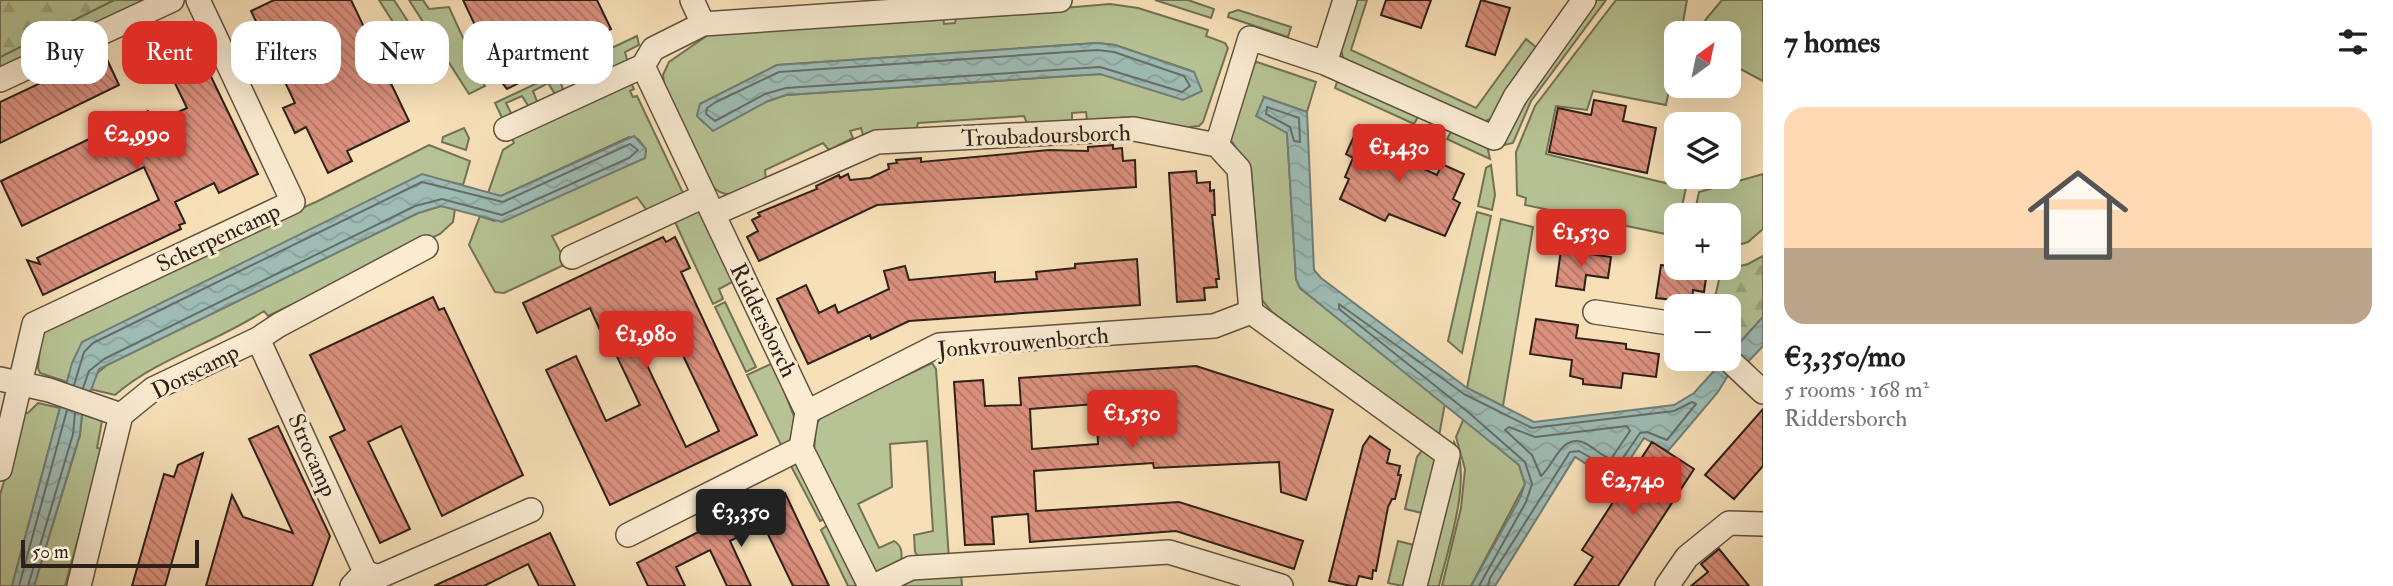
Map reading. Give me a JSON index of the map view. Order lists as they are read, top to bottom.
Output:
{
  "streets": {
    "street": [
      "Troubadoursborch",
      "Scherpencamp",
      "Riddersborch",
      "Jonkvrouwenborch",
      "Dorscamp",
      "Strocamp"
    ]
  },
  "crossings": [
    ["Troubadoursborch", "Riddersborch"],
    ["Riddersborch", "Jonkvrouwenborch"],
    ["Dorscamp", "Strocamp"]
  ],
  "scale_bar": "50 m",
  "north": "top right",
  "page": {
    "heading": "7 homes",
    "map_buttons": ["+", "−"],
    "chip": [
      "Buy",
      "Rent",
      "Filters",
      "New",
      "Apartment"
    ],
    "list": [
      {
        "name": "€3,350/mo",
        "note": "5 rooms · 168 m² · Riddersborch"
      }
    ],
    "price": [
      "€2,990",
      "€1,430",
      "€1,530",
      "€1,980",
      "€1,530",
      "€2,740",
      "€3,350"
    ],
    "scale": "50 m"
  }
}
